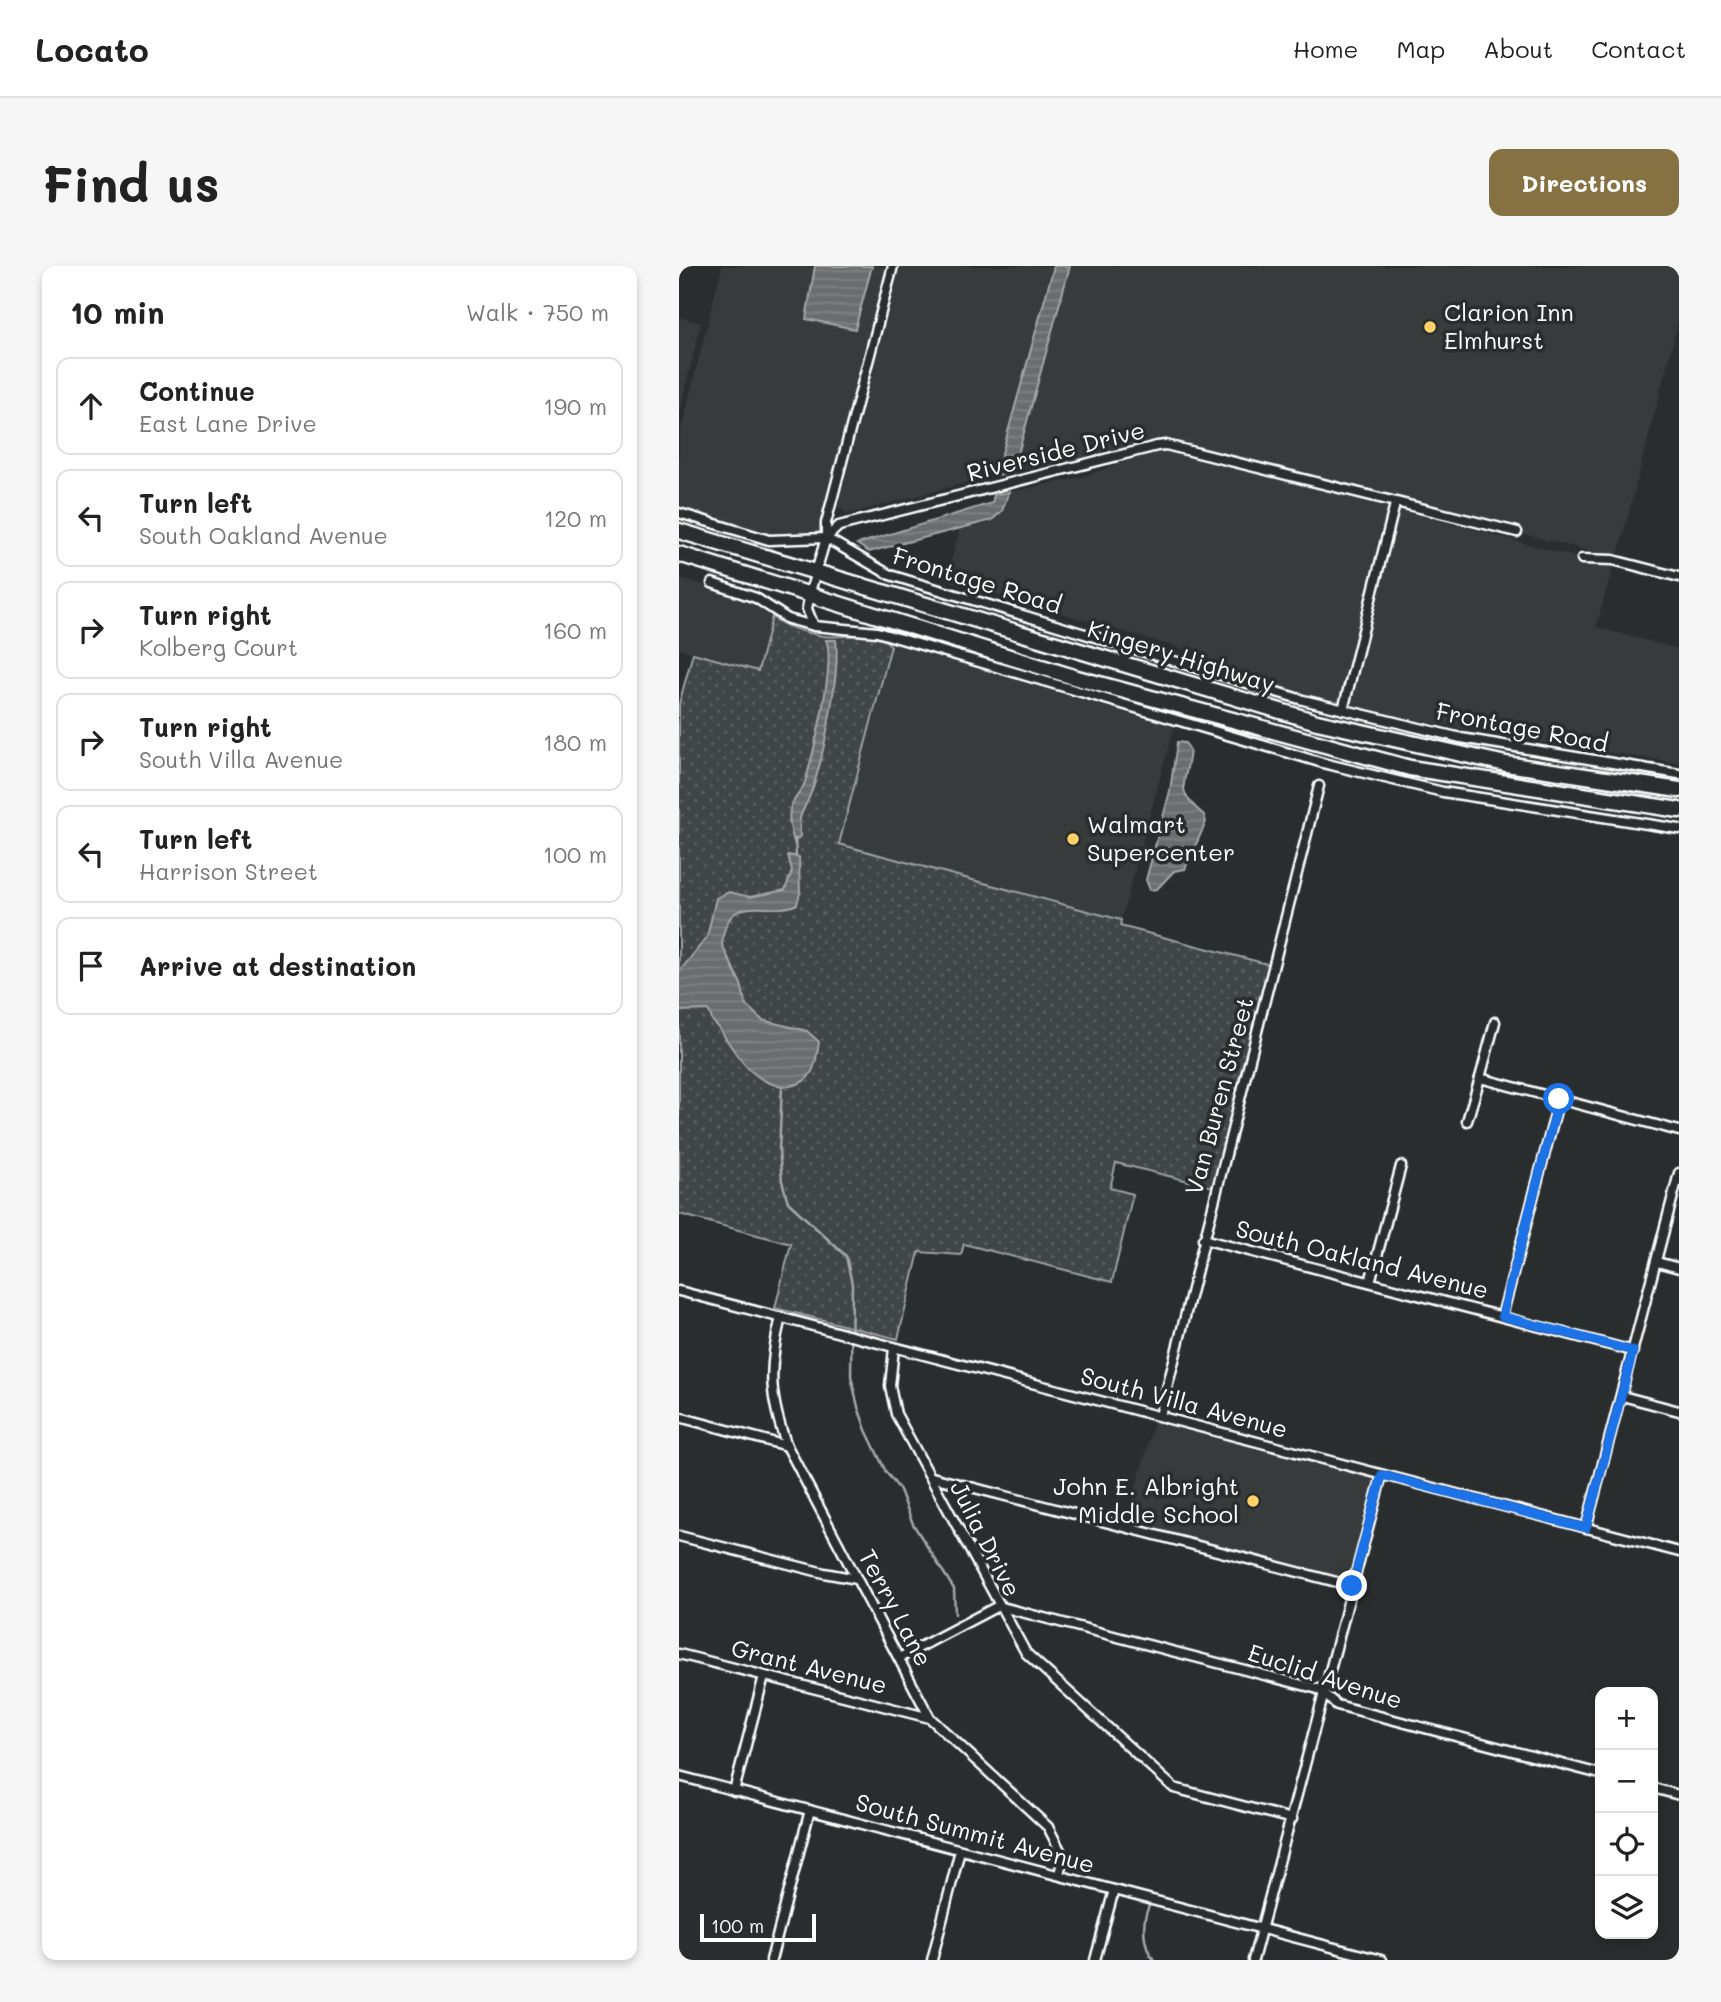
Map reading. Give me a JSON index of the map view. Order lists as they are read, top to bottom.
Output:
{
  "streets": {
    "highway": ["Kingery Highway"],
    "street": [
      "Riverside Drive",
      "Frontage Road",
      "Van Buren Street",
      "South Oakland Avenue",
      "South Villa Avenue",
      "Julia Drive",
      "Terry Lane",
      "Grant Avenue",
      "Euclid Avenue",
      "South Summit Avenue"
    ]
  },
  "crossings": [
    ["Riverside Drive", "Frontage Road"],
    ["Van Buren Street", "South Oakland Avenue"],
    ["Van Buren Street", "South Villa Avenue"],
    ["South Villa Avenue", "Julia Drive"],
    ["South Villa Avenue", "Terry Lane"],
    ["Julia Drive", "Euclid Avenue"],
    ["Terry Lane", "Grant Avenue"],
    ["Terry Lane", "South Summit Avenue"]
  ],
  "places": ["Clarion Inn Elmhurst", "Walmart Supercenter", "John E. Albright Middle School"],
  "scale_bar": "100 m",
  "page": {
    "header": "Locato",
    "nav": [
      "Home",
      "Map",
      "About",
      "Contact"
    ],
    "buttons": "Directions",
    "title": "Find us",
    "heading": ["10 min", "Walk · 750 m"],
    "list": [
      ["Continue", "East Lane Drive", "190 m"],
      ["Turn left", "South Oakland Avenue", "120 m"],
      ["Turn right", "Kolberg Court", "160 m"],
      ["Turn right", "South Villa Avenue", "180 m"],
      ["Turn left", "Harrison Street", "100 m"],
      "Arrive at destination"
    ],
    "map_buttons": ["+", "−"],
    "scale": "100 m"
  }
}
